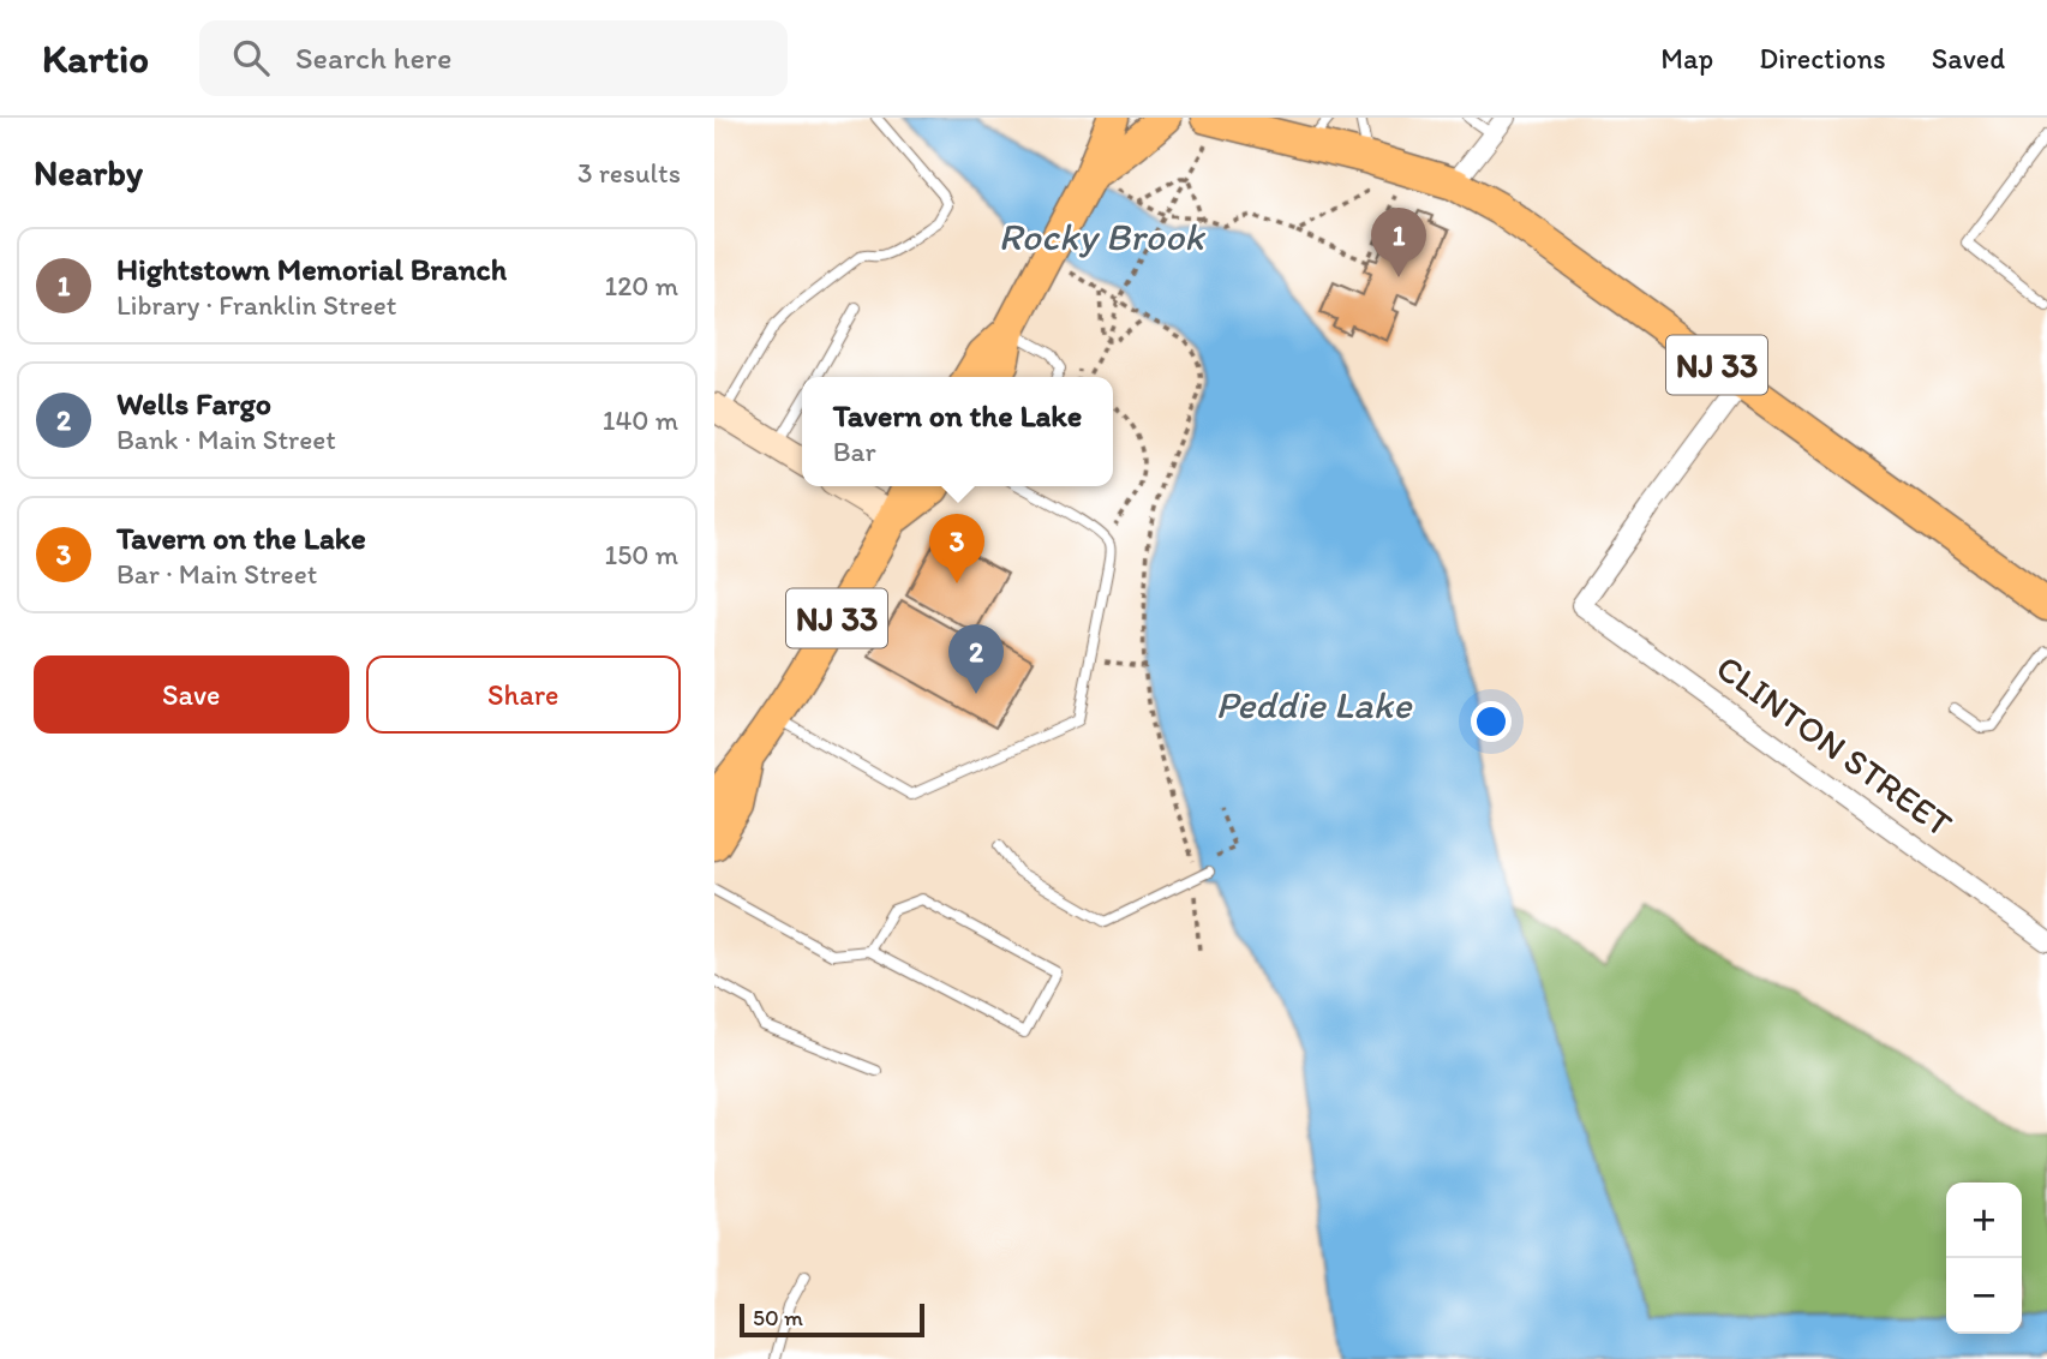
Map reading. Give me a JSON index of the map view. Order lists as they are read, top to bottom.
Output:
{
  "streets": {
    "main road": ["NJ 33"],
    "street": ["CLINTON STREET"]
  },
  "crossings": [
    ["NJ 33", "CLINTON STREET"]
  ],
  "water": ["Rocky Brook", "Peddie Lake"],
  "scale_bar": "50 m",
  "page": {
    "header": "Kartio",
    "search": "Search here",
    "nav": ["Map", "Directions", "Saved"],
    "heading": ["Nearby", "3 results"],
    "pins": ["1", "3", "2"],
    "list": [
      {
        "mark": "1",
        "name": "Hightstown Memorial Branch",
        "note": "Library · Franklin Street",
        "value": "120 m"
      },
      {
        "mark": "2",
        "name": "Wells Fargo",
        "note": "Bank · Main Street",
        "value": "140 m"
      },
      {
        "mark": "3",
        "name": "Tavern on the Lake",
        "note": "Bar · Main Street",
        "value": "150 m"
      }
    ],
    "popup": ["Tavern on the Lake", "Bar"],
    "buttons": ["Save", "Share"],
    "map_buttons": ["+", "−"],
    "scale": "50 m"
  }
}
